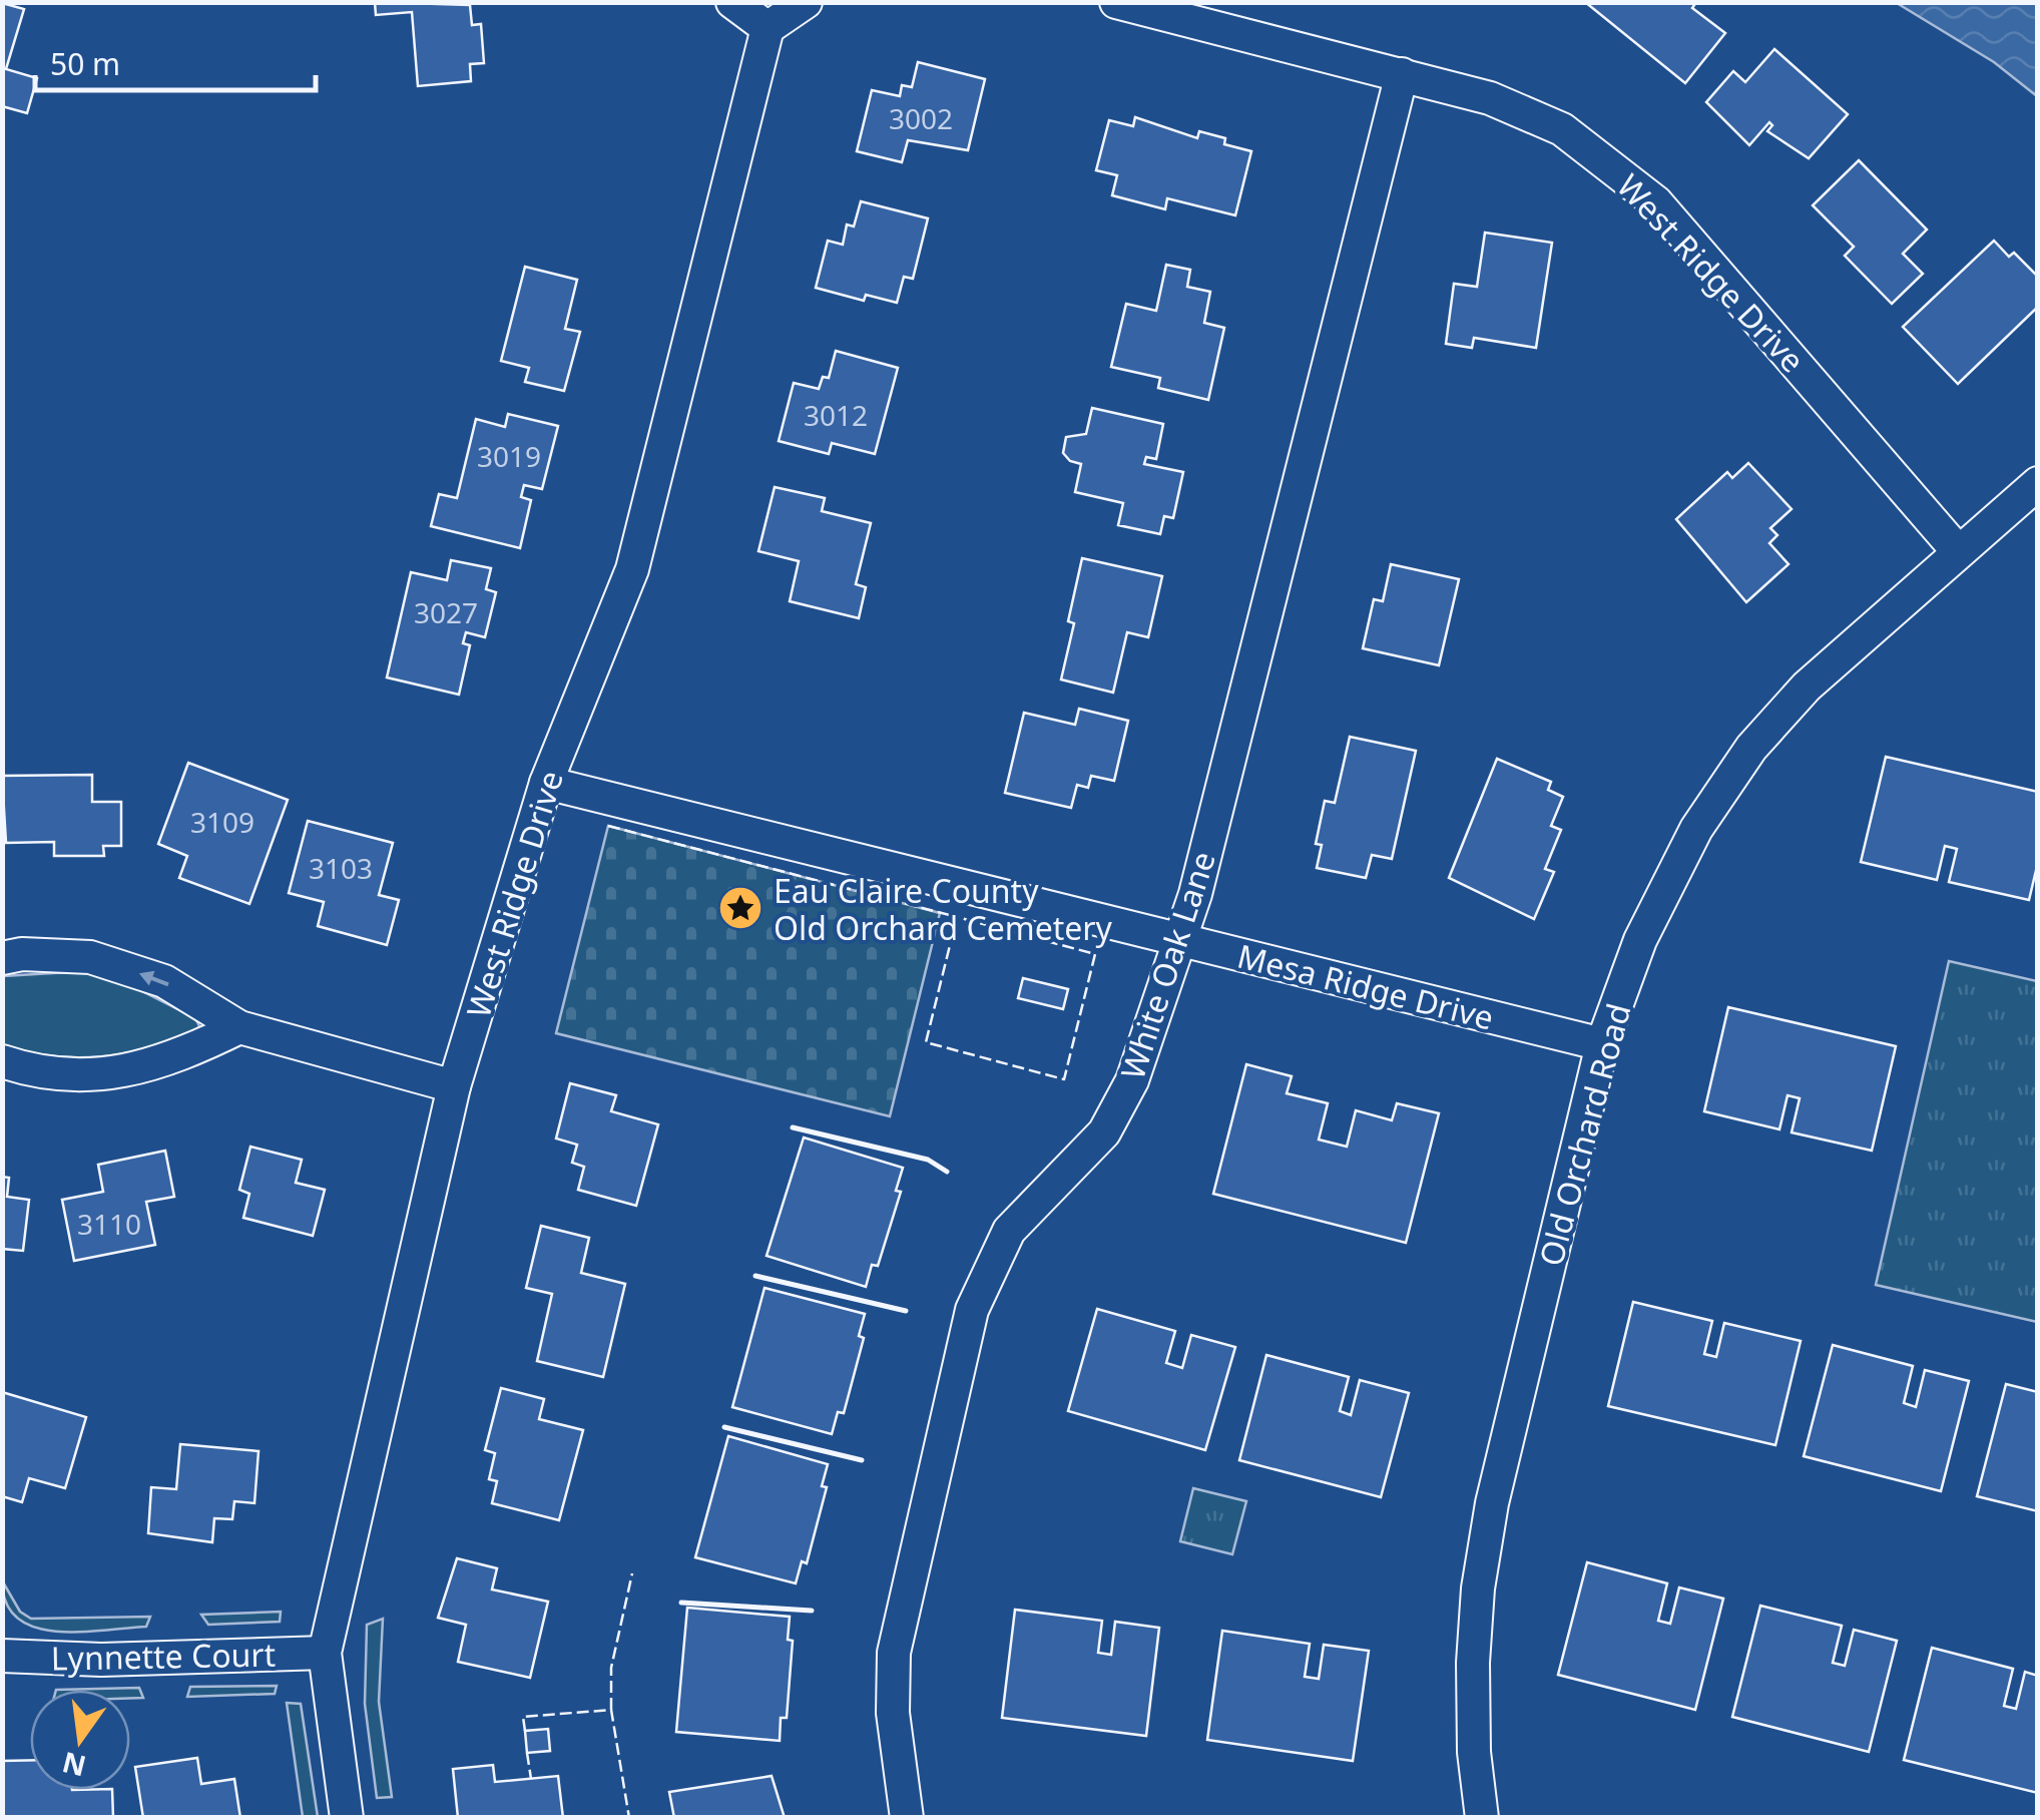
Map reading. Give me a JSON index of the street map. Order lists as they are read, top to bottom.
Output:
{
  "streets": {
    "street": [
      "West Ridge Drive",
      "White Oak Lane",
      "Mesa Ridge Drive",
      "Old Orchard Road",
      "Lynnette Court"
    ]
  },
  "crossings": [
    ["West Ridge Drive", "White Oak Lane"],
    ["West Ridge Drive", "Mesa Ridge Drive"],
    ["West Ridge Drive", "Old Orchard Road"],
    ["West Ridge Drive", "Lynnette Court"],
    ["White Oak Lane", "Mesa Ridge Drive"],
    ["Mesa Ridge Drive", "Old Orchard Road"]
  ],
  "places": {
    "place": ["Eau Claire County Old Orchard Cemetery"]
  },
  "house_numbers": [
    "3002",
    "3012",
    "3019",
    "3027",
    "3109",
    "3103",
    "3110"
  ],
  "scale_bar": "50 m",
  "north": "bottom"
}
